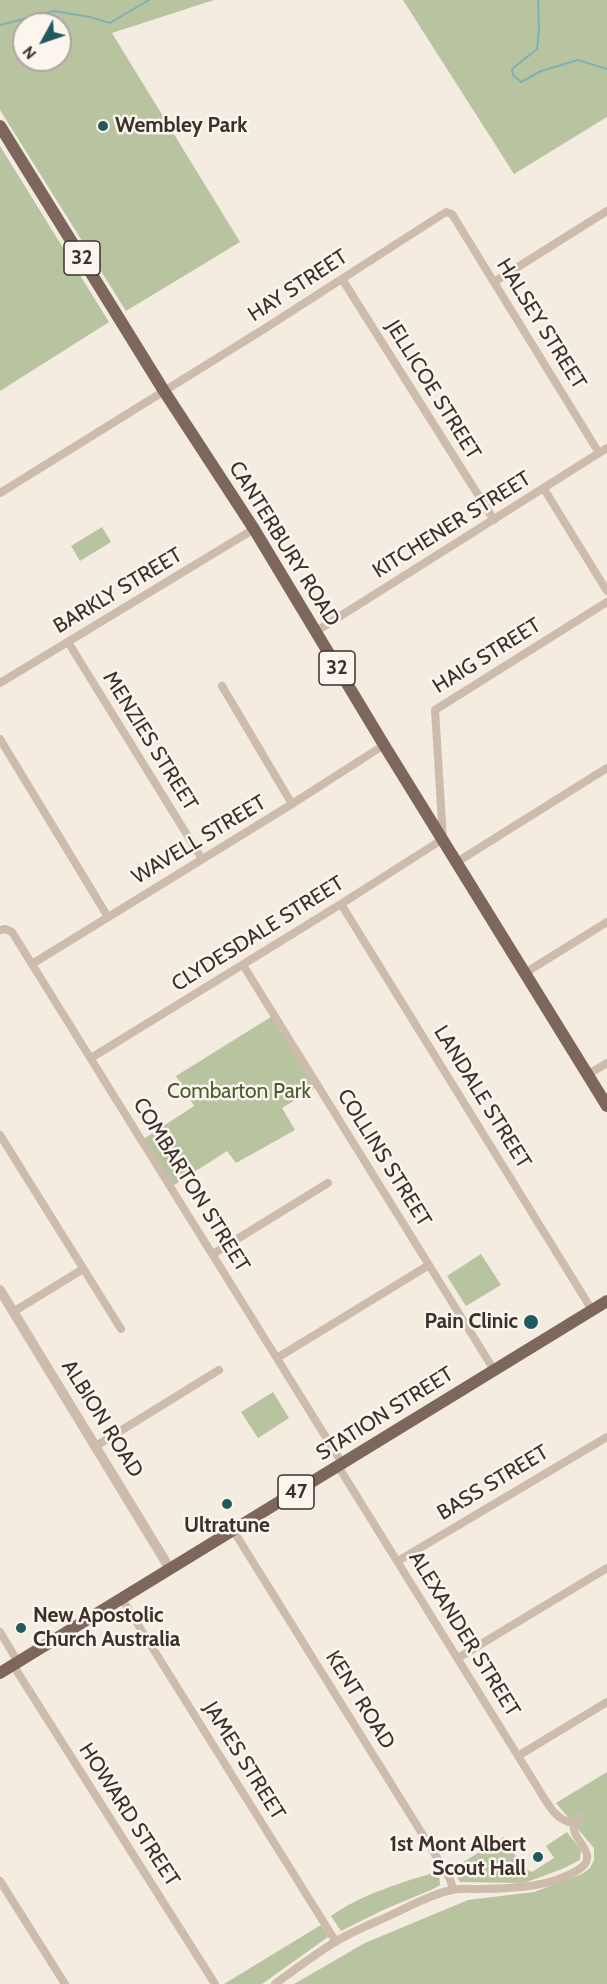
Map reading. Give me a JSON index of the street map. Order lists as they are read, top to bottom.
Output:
{
  "streets": {
    "main road": [
      "32",
      "CANTERBURY ROAD",
      "STATION STREET",
      "47"
    ],
    "street": [
      "HAY STREET",
      "HALSEY STREET",
      "JELLICOE STREET",
      "KITCHENER STREET",
      "BARKLY STREET",
      "HAIG STREET",
      "MENZIES STREET",
      "WAVELL STREET",
      "CLYDESDALE STREET",
      "LANDALE STREET",
      "COLLINS STREET",
      "COMBARTON STREET",
      "ALBION ROAD",
      "BASS STREET",
      "ALEXANDER STREET",
      "KENT ROAD",
      "JAMES STREET",
      "HOWARD STREET"
    ]
  },
  "crossings": [
    ["HAY STREET", "HALSEY STREET"],
    ["HAY STREET", "JELLICOE STREET"],
    ["HAY STREET", "CANTERBURY ROAD"],
    ["HALSEY STREET", "KITCHENER STREET"],
    ["JELLICOE STREET", "KITCHENER STREET"],
    ["KITCHENER STREET", "CANTERBURY ROAD"],
    ["CANTERBURY ROAD", "BARKLY STREET"],
    ["CANTERBURY ROAD", "HAIG STREET"],
    ["CANTERBURY ROAD", "WAVELL STREET"],
    ["CANTERBURY ROAD", "CLYDESDALE STREET"],
    ["BARKLY STREET", "MENZIES STREET"],
    ["HAIG STREET", "CLYDESDALE STREET"],
    ["MENZIES STREET", "WAVELL STREET"],
    ["WAVELL STREET", "COMBARTON STREET"],
    ["CLYDESDALE STREET", "LANDALE STREET"],
    ["CLYDESDALE STREET", "COLLINS STREET"],
    ["CLYDESDALE STREET", "COMBARTON STREET"],
    ["LANDALE STREET", "STATION STREET"],
    ["COLLINS STREET", "STATION STREET"],
    ["COMBARTON STREET", "STATION STREET"],
    ["COMBARTON STREET", "ALEXANDER STREET"],
    ["STATION STREET", "ALBION ROAD"],
    ["STATION STREET", "ALEXANDER STREET"],
    ["STATION STREET", "KENT ROAD"],
    ["STATION STREET", "JAMES STREET"],
    ["STATION STREET", "HOWARD STREET"],
    ["BASS STREET", "ALEXANDER STREET"],
    ["ALEXANDER STREET", "KENT ROAD"]
  ],
  "parks": ["Combarton Park"],
  "places": [
    "Wembley Park",
    "Pain Clinic",
    "Ultratune",
    "New Apostolic Church Australia",
    "1st Mont Albert Scout Hall"
  ],
  "north": "bottom left"
}
